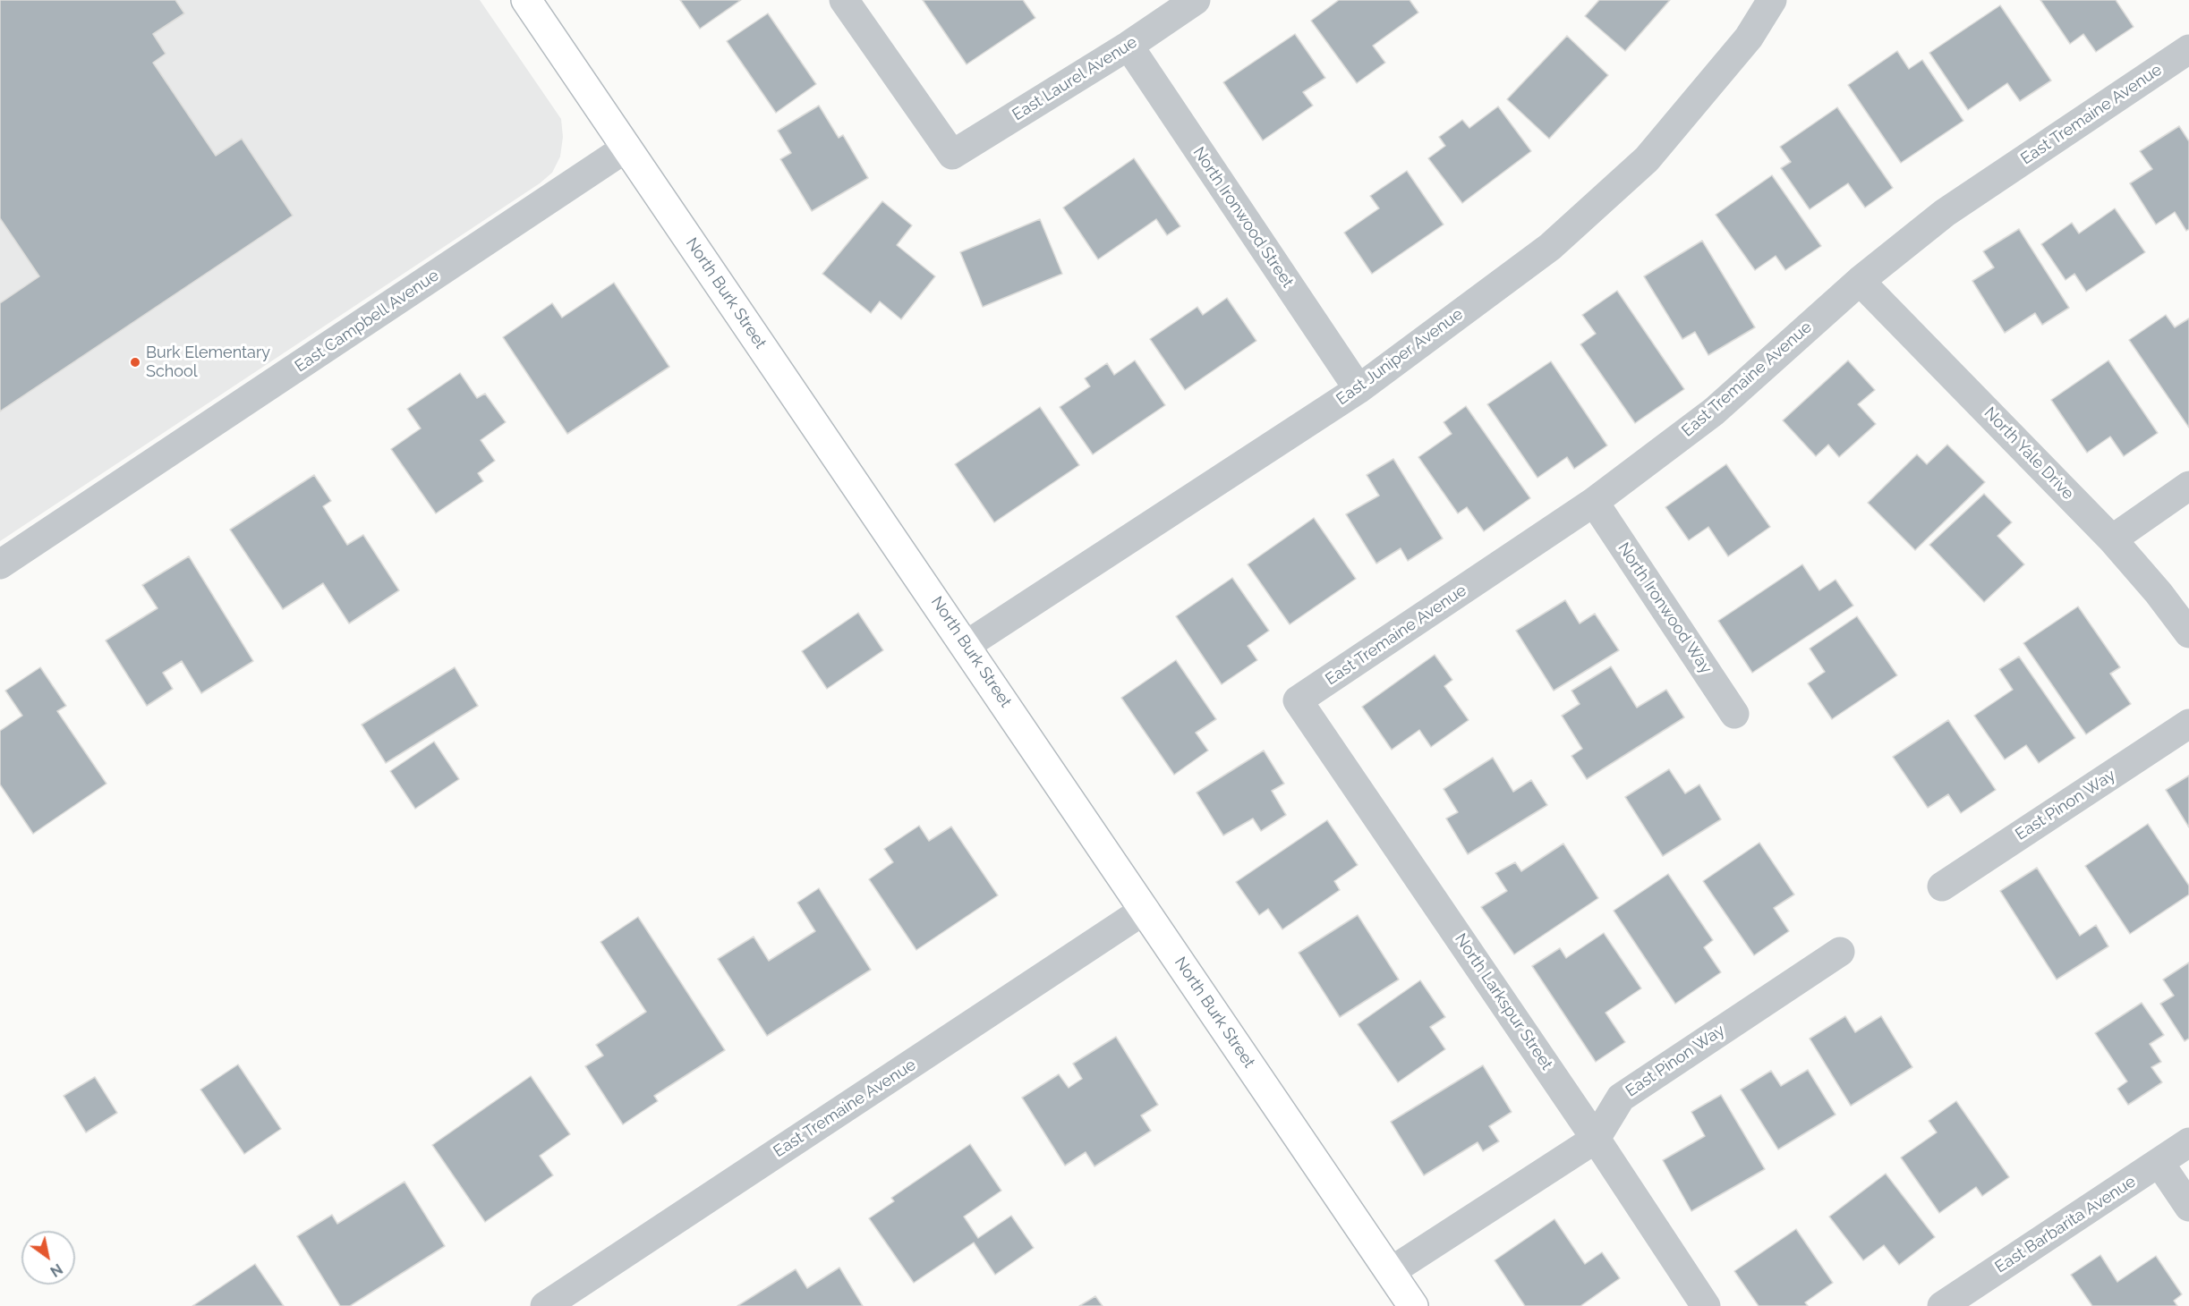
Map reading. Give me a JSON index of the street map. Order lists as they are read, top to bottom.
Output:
{
  "streets": {
    "street": [
      "East Laurel Avenue",
      "East Tremaine Avenue",
      "North Ironwood Street",
      "North Burk Street",
      "East Campbell Avenue",
      "East Juniper Avenue",
      "North Yale Drive",
      "North Ironwood Way",
      "East Pinon Way",
      "North Larkspur Street",
      "East Barbarita Avenue"
    ]
  },
  "crossings": [
    ["East Laurel Avenue", "North Ironwood Street"],
    ["East Tremaine Avenue", "North Burk Street"],
    ["East Tremaine Avenue", "North Yale Drive"],
    ["East Tremaine Avenue", "North Ironwood Way"],
    ["East Tremaine Avenue", "North Larkspur Street"],
    ["North Ironwood Street", "East Juniper Avenue"],
    ["North Burk Street", "East Campbell Avenue"],
    ["North Burk Street", "East Juniper Avenue"],
    ["North Burk Street", "East Pinon Way"],
    ["East Pinon Way", "North Larkspur Street"]
  ],
  "places": ["Burk Elementary School"],
  "north": "bottom right"
}
